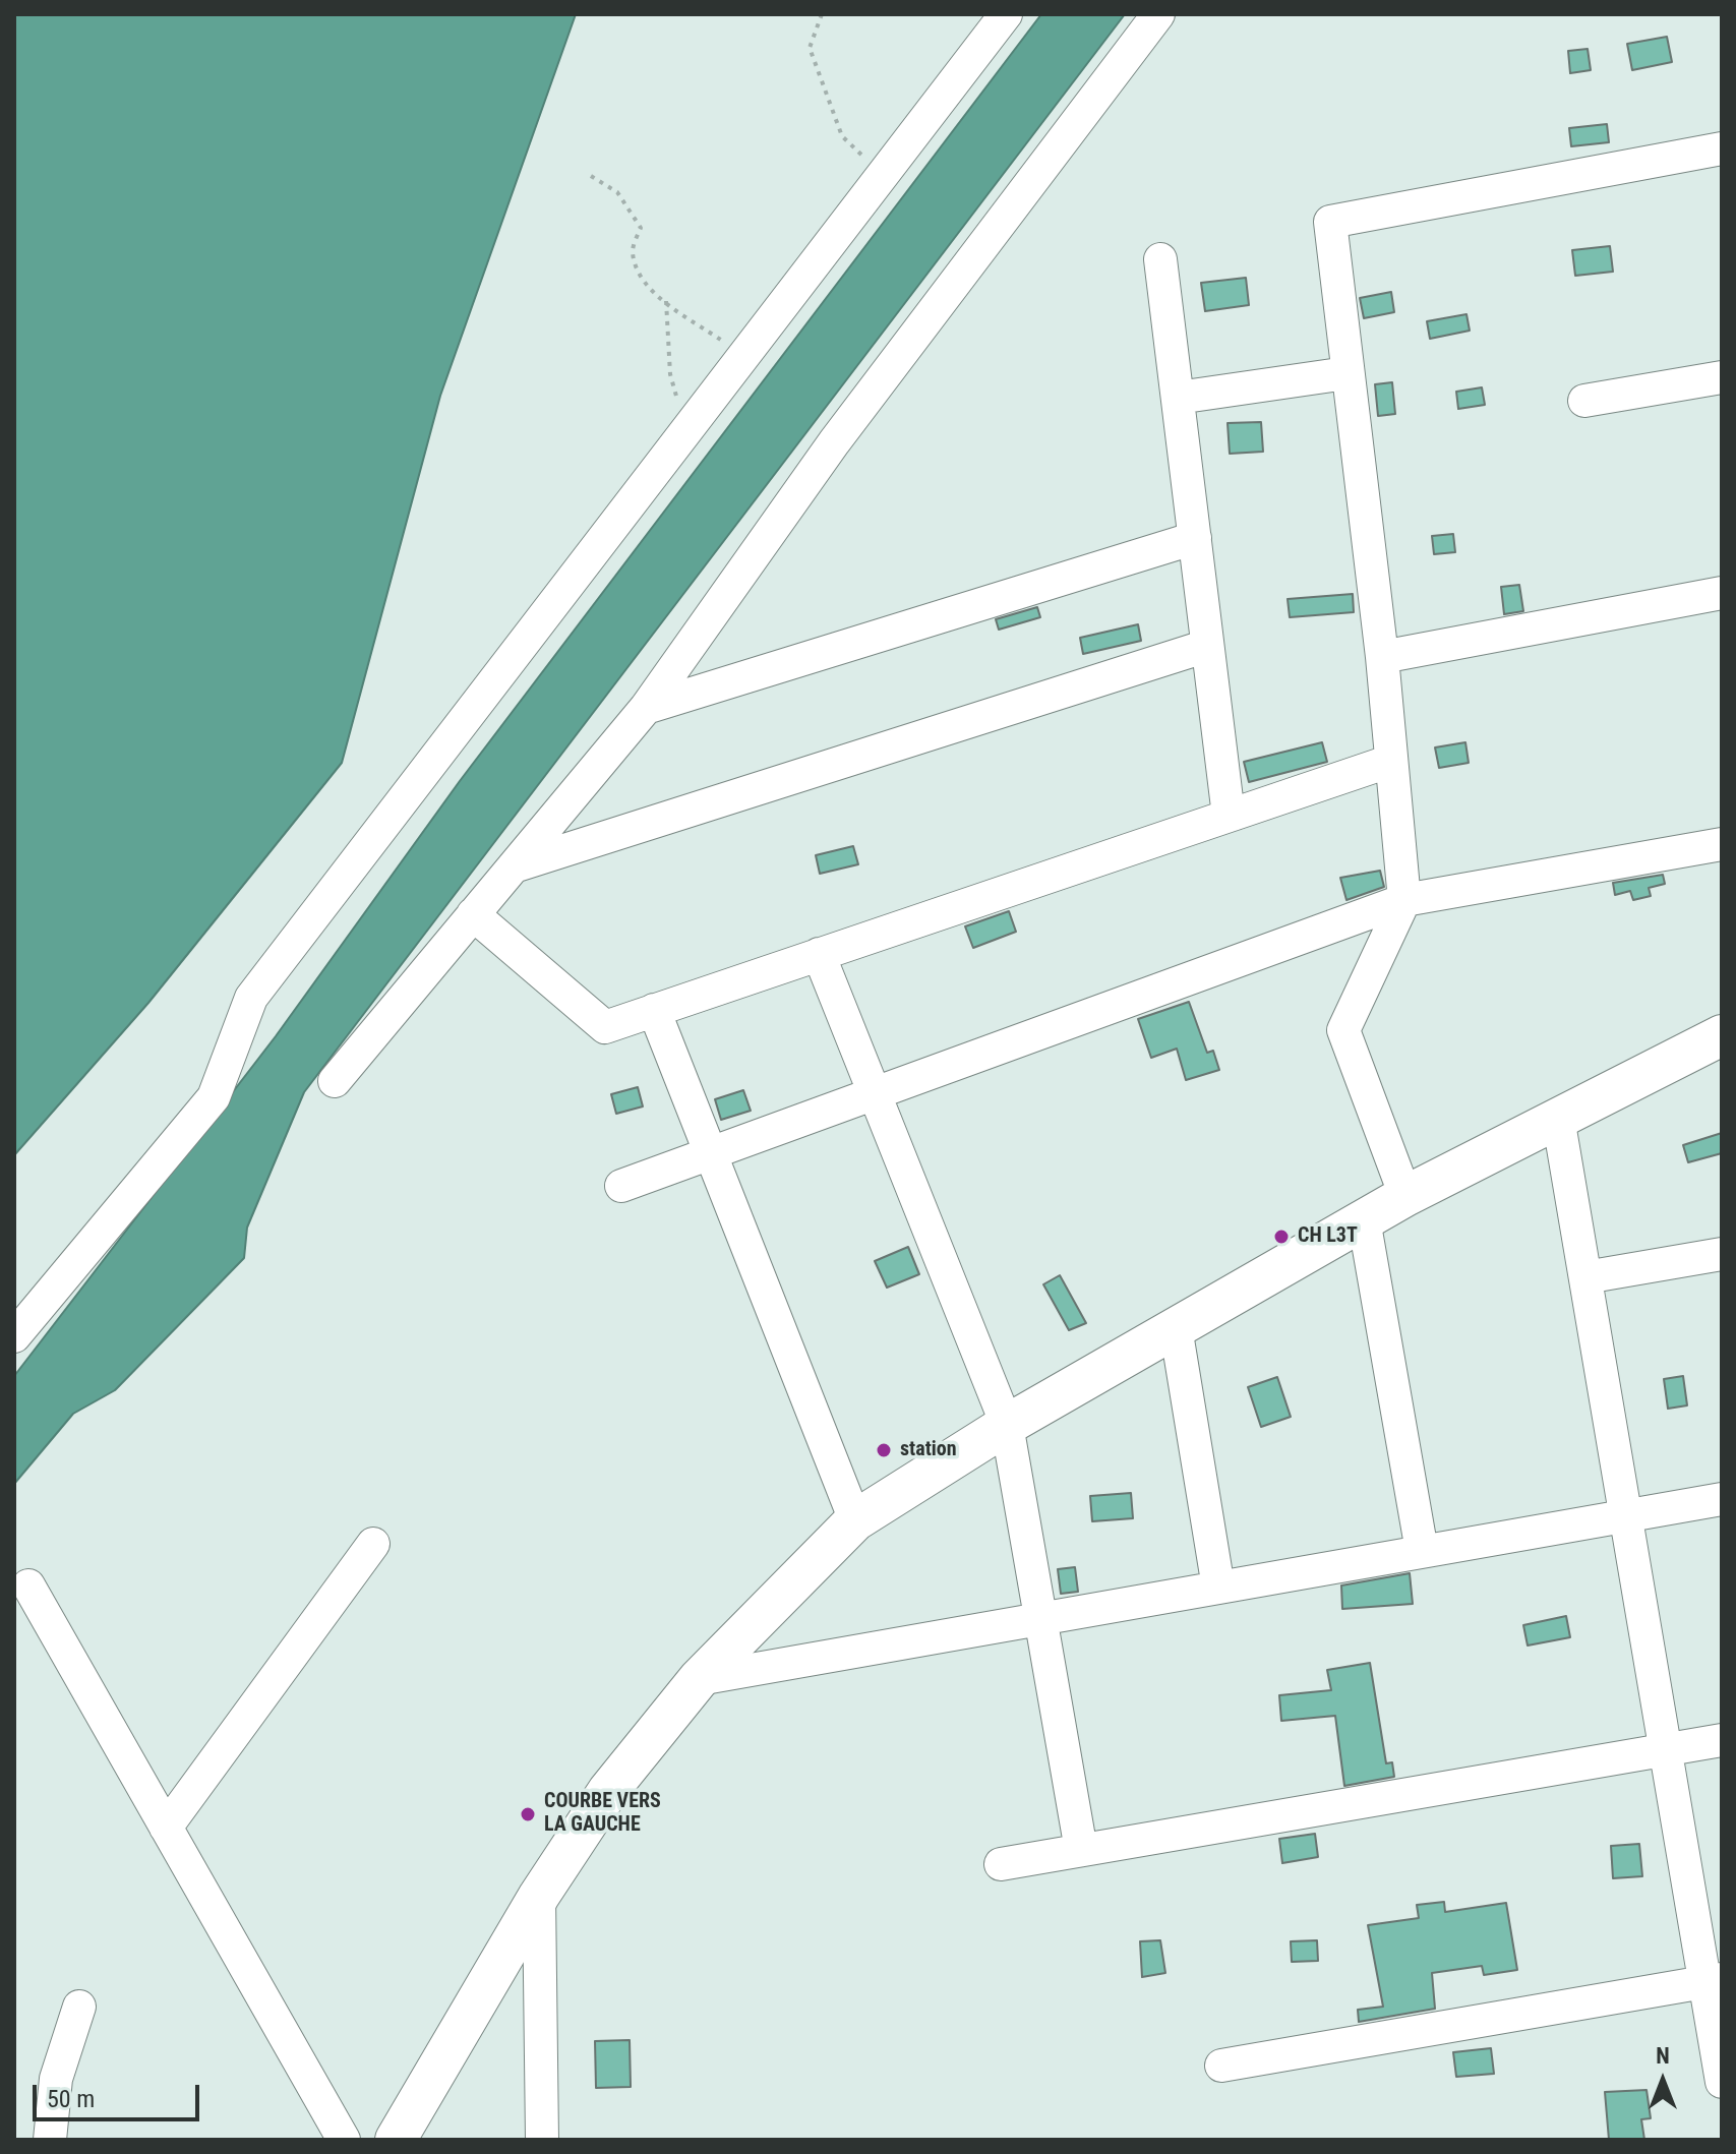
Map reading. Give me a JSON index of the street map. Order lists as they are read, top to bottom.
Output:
{
  "places": ["CH L3T", "station", "COURBE VERS LA GAUCHE"],
  "scale_bar": "50 m",
  "north": "top"
}
